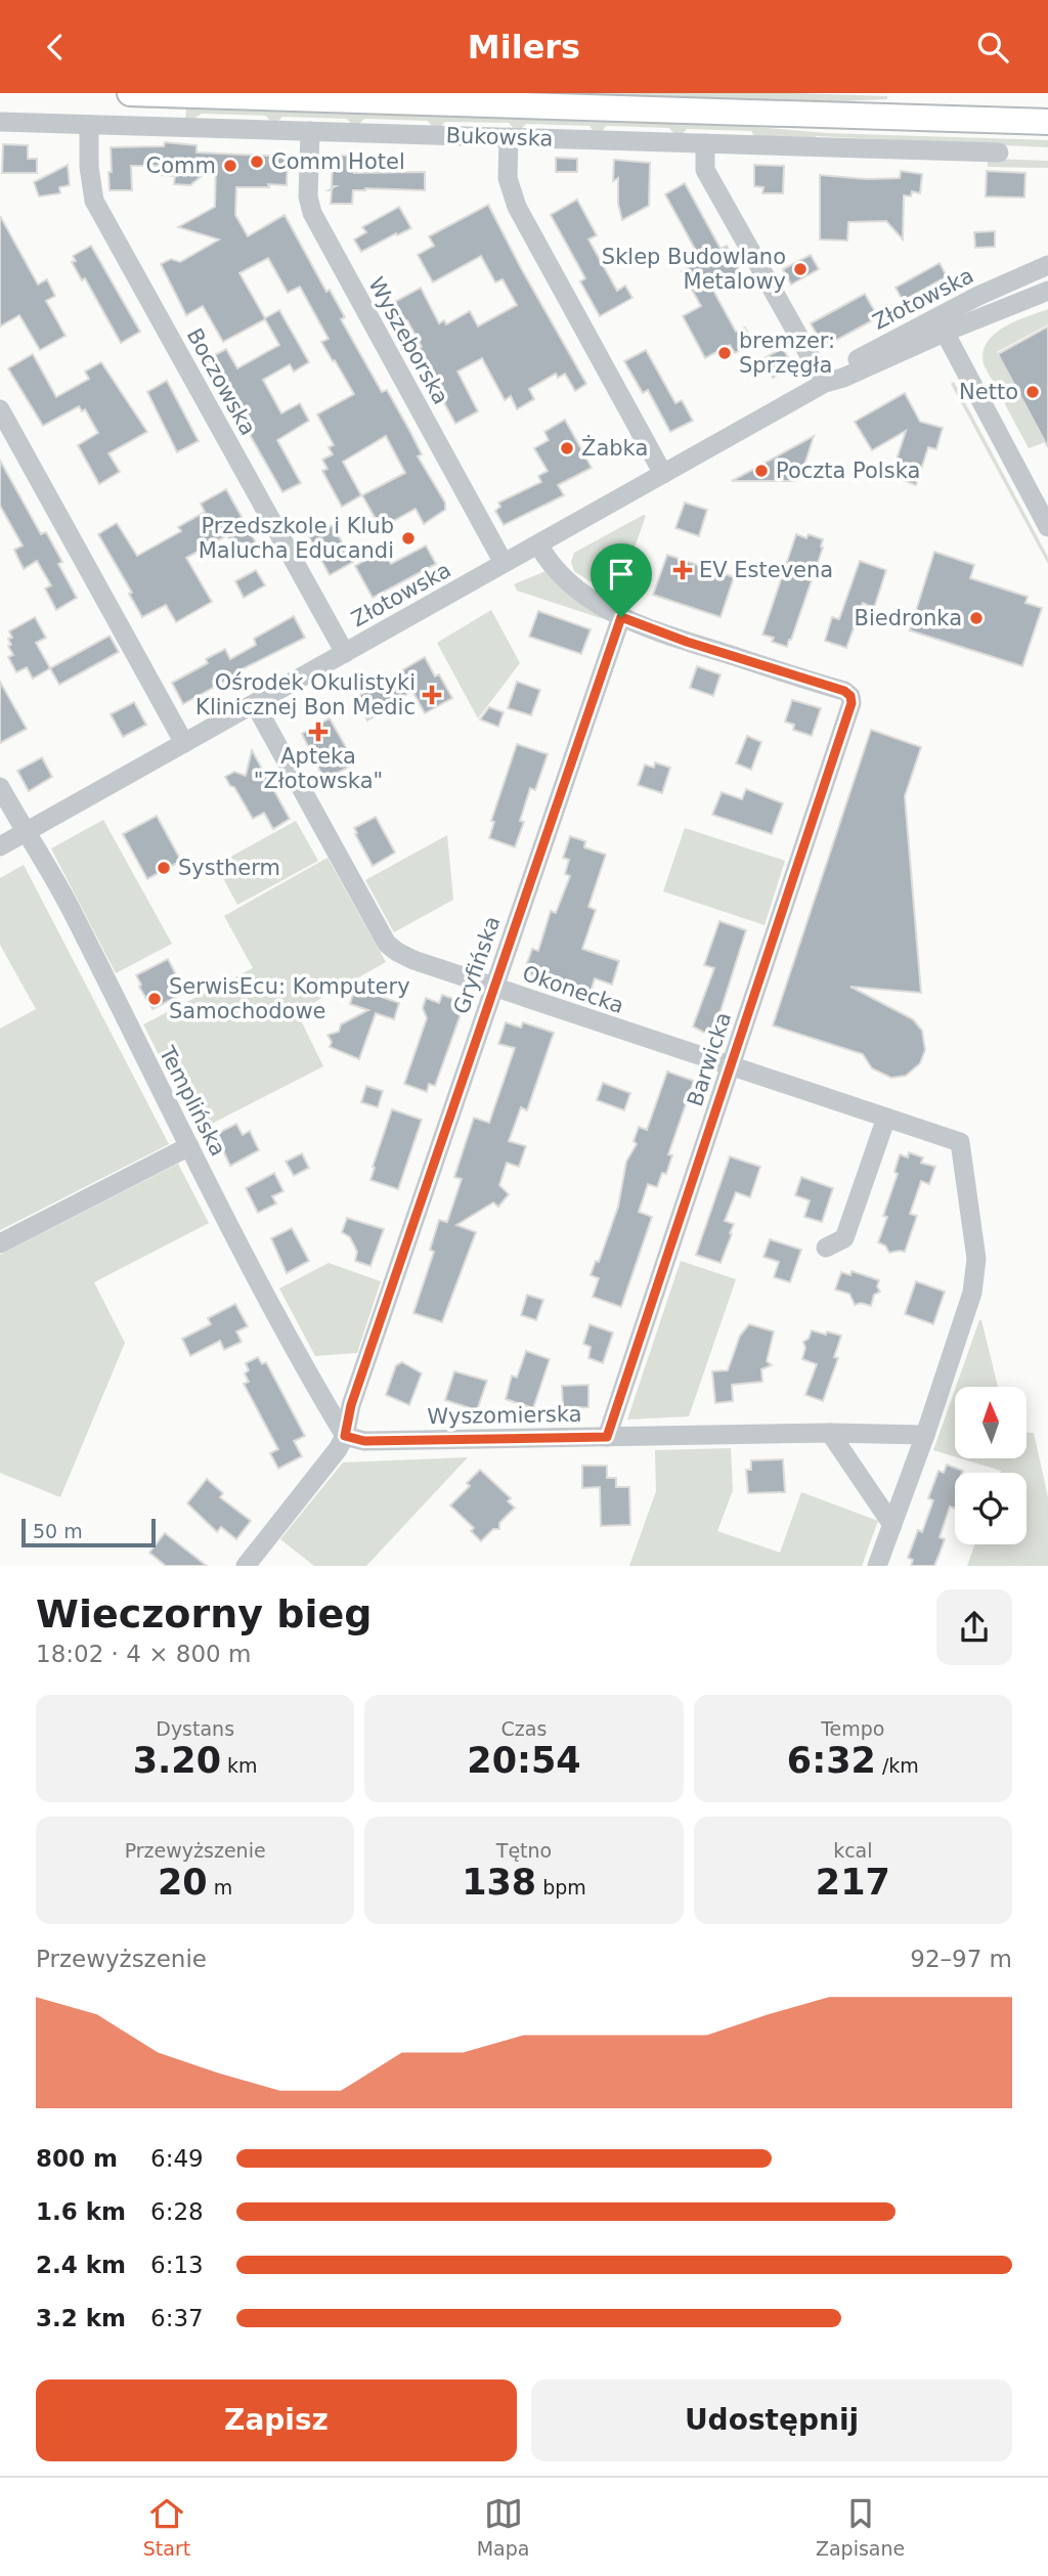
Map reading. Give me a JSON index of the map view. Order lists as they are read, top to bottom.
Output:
{
  "streets": {
    "main road": ["Bukowska"],
    "street": [
      "Złotowska",
      "Wyszeborska",
      "Boczowska",
      "Gryfińska",
      "Okonecka",
      "Barwicka",
      "Templińska",
      "Wyszomierska"
    ]
  },
  "crossings": [
    ["Bukowska", "Wyszeborska"],
    ["Bukowska", "Boczowska"],
    ["Złotowska", "Wyszeborska"],
    ["Złotowska", "Boczowska"],
    ["Złotowska", "Okonecka"],
    ["Złotowska", "Templińska"],
    ["Gryfińska", "Okonecka"],
    ["Gryfińska", "Barwicka"],
    ["Gryfińska", "Templińska"],
    ["Gryfińska", "Wyszomierska"],
    ["Okonecka", "Barwicka"],
    ["Okonecka", "Wyszomierska"],
    ["Barwicka", "Wyszomierska"],
    ["Templińska", "Wyszomierska"]
  ],
  "places": {
    "other": [
      "Comm Hotel",
      "Comm",
      "Sklep Budowlano Metalowy",
      "bremzer: Sprzęgła",
      "Netto",
      "Żabka",
      "Poczta Polska",
      "Przedszkole i Klub Malucha Educandi",
      "Biedronka",
      "Systherm",
      "SerwisEcu: Komputery Samochodowe"
    ],
    "health": ["EV Estevena", "Ośrodek Okulistyki Klinicznej Bon Medic", "Apteka \"Złotowska\""]
  },
  "scale_bar": "50 m",
  "north": "top",
  "page": {
    "header": "Milers",
    "scale": "50 m",
    "heading": ["Wieczorny bieg", "18:02 · 4 × 800 m"],
    "stats": [
      ["Dystans", "3.20 km"],
      ["Czas", "20:54"],
      ["Tempo", "6:32 /km"],
      ["Przewyższenie", "20 m"],
      ["Tętno", "138 bpm"],
      ["kcal", "217"]
    ],
    "chart": ["Przewyższenie", "92–97 m"],
    "list": [
      {
        "name": "800 m",
        "note": "6:49"
      },
      {
        "name": "1.6 km",
        "note": "6:28"
      },
      {
        "name": "2.4 km",
        "note": "6:13"
      },
      {
        "name": "3.2 km",
        "note": "6:37"
      }
    ],
    "buttons": ["Zapisz", "Udostępnij"],
    "tabs": ["Start", "Mapa", "Zapisane"]
  }
}
